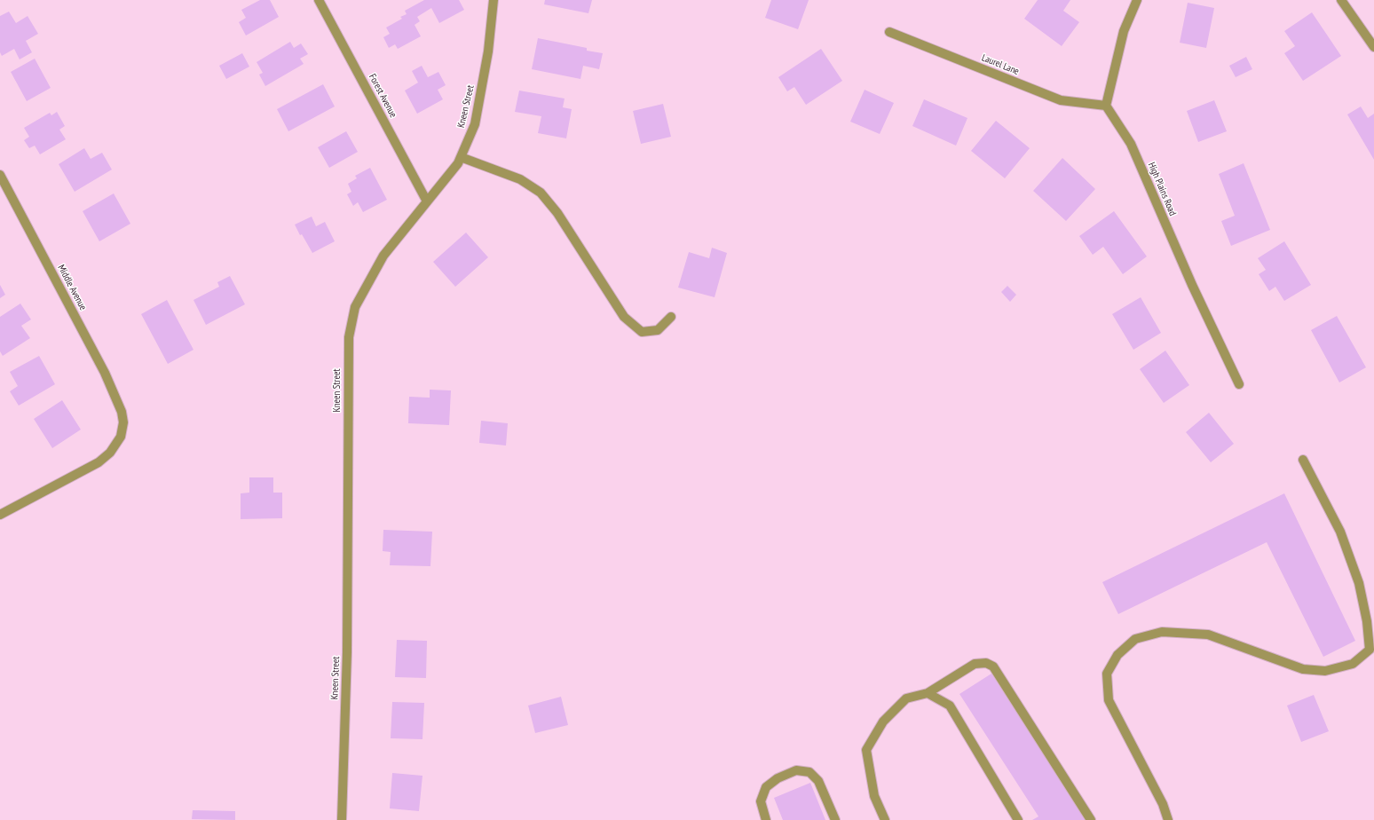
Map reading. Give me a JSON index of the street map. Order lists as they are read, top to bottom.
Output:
{
  "streets": {
    "street": [
      "Laurel Lane",
      "Forest Avenue",
      "Kneen Street",
      "High Plains Road",
      "Middle Avenue"
    ]
  },
  "crossings": [
    ["Laurel Lane", "High Plains Road"],
    ["Forest Avenue", "Kneen Street"]
  ]
}
